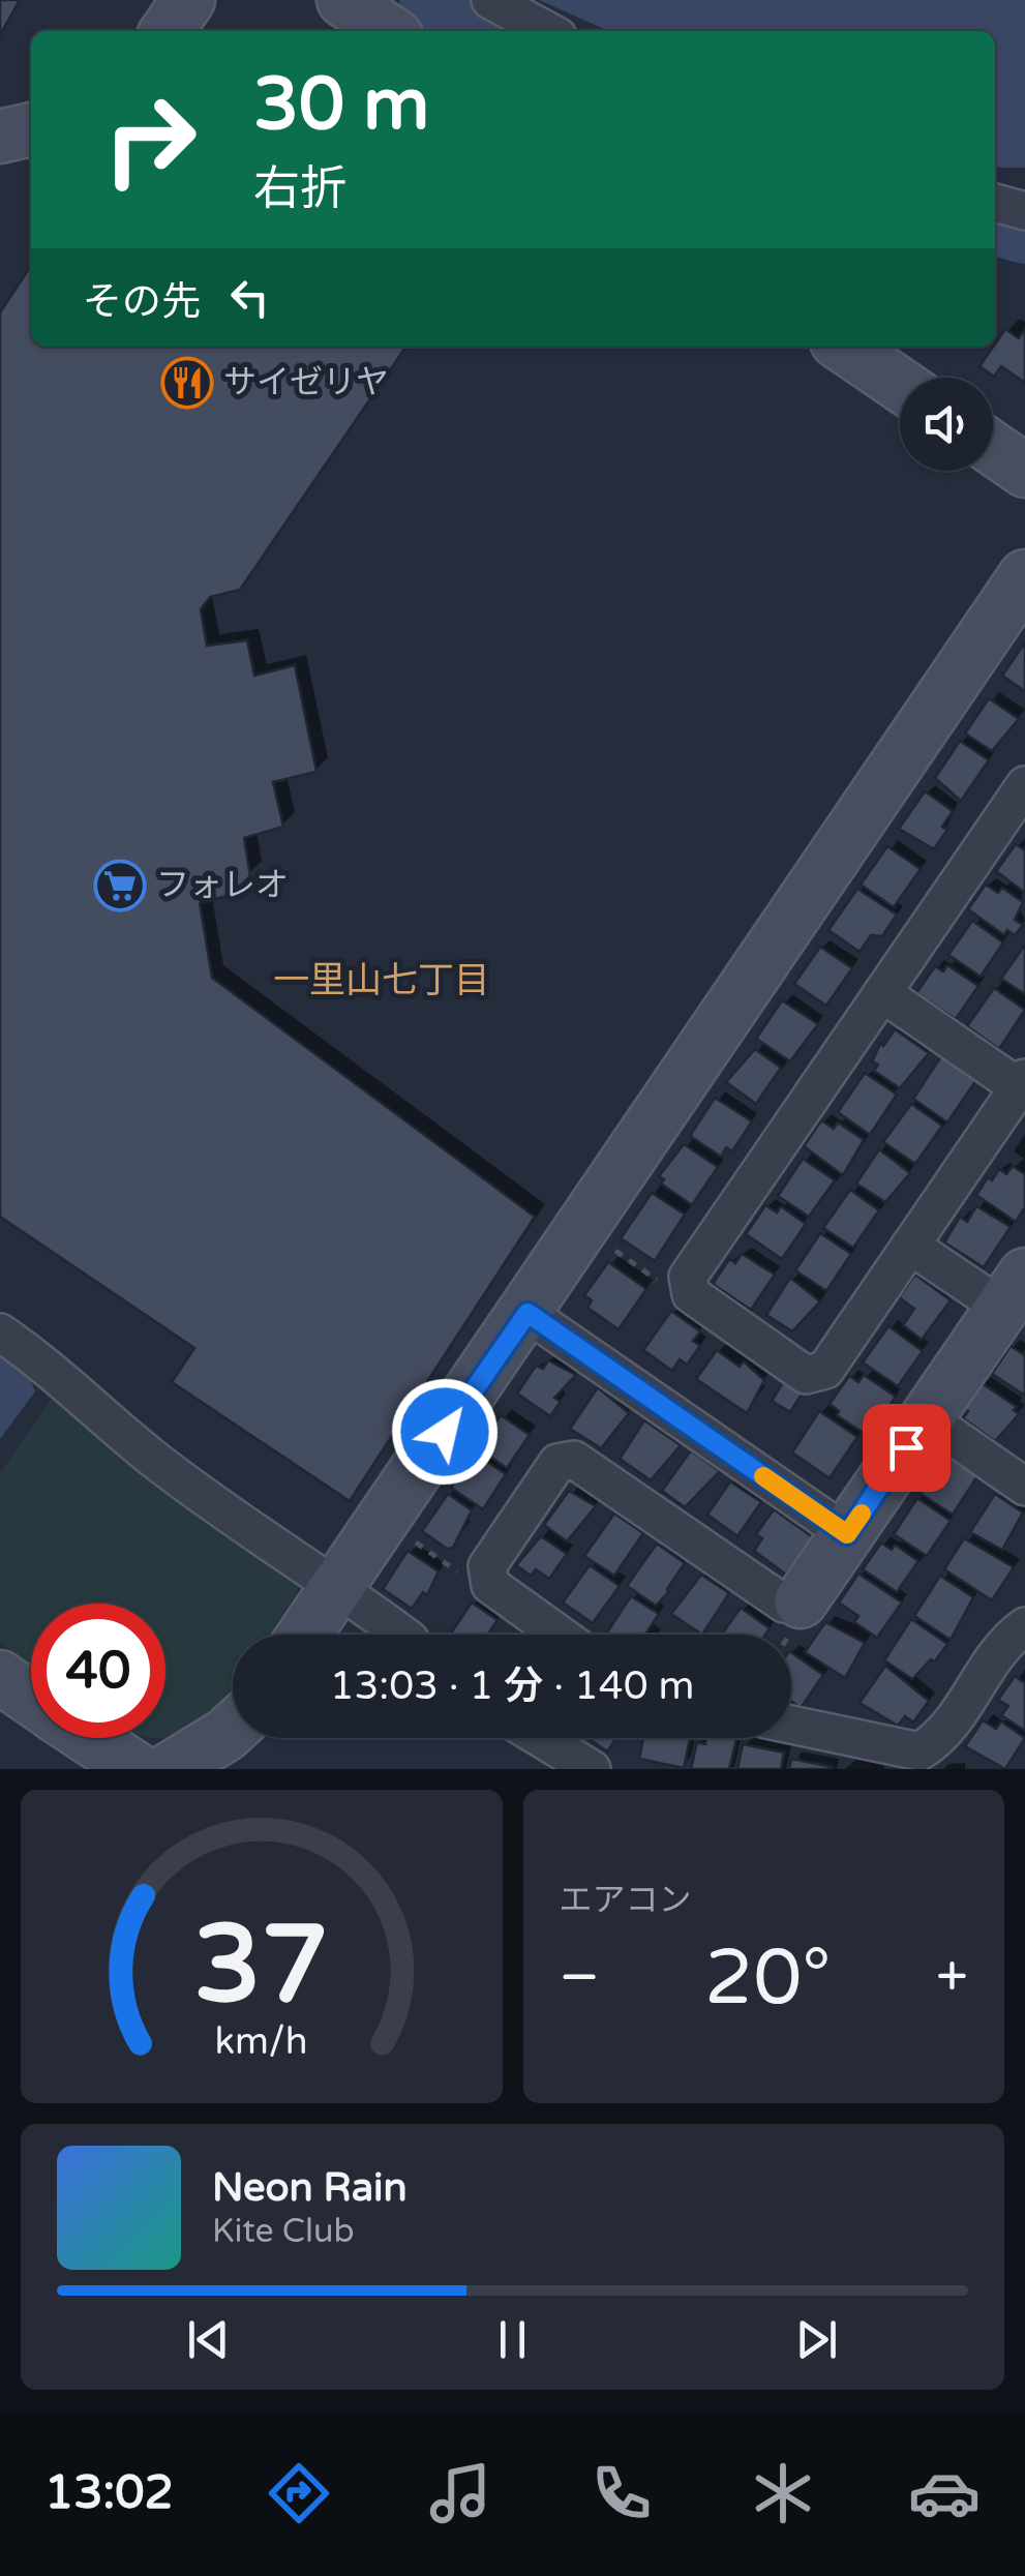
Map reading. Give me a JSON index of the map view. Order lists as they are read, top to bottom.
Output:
{
  "districts": ["一里山七丁目"],
  "places": {
    "restaurant": ["サイゼリヤ"],
    "supermarket": ["フォレオ"]
  },
  "page": {
    "turn": ["30 m", "右折"],
    "then": "その先",
    "limit": "40",
    "trip": "13:03 · 1 分 · 140 m",
    "tile": "エアコン",
    "heat": ["−", "20°", "+"],
    "song": ["Neon Rain", "Kite Club"],
    "tabs": "13:02",
    "gauge": ["37", "km/h"]
  }
}
